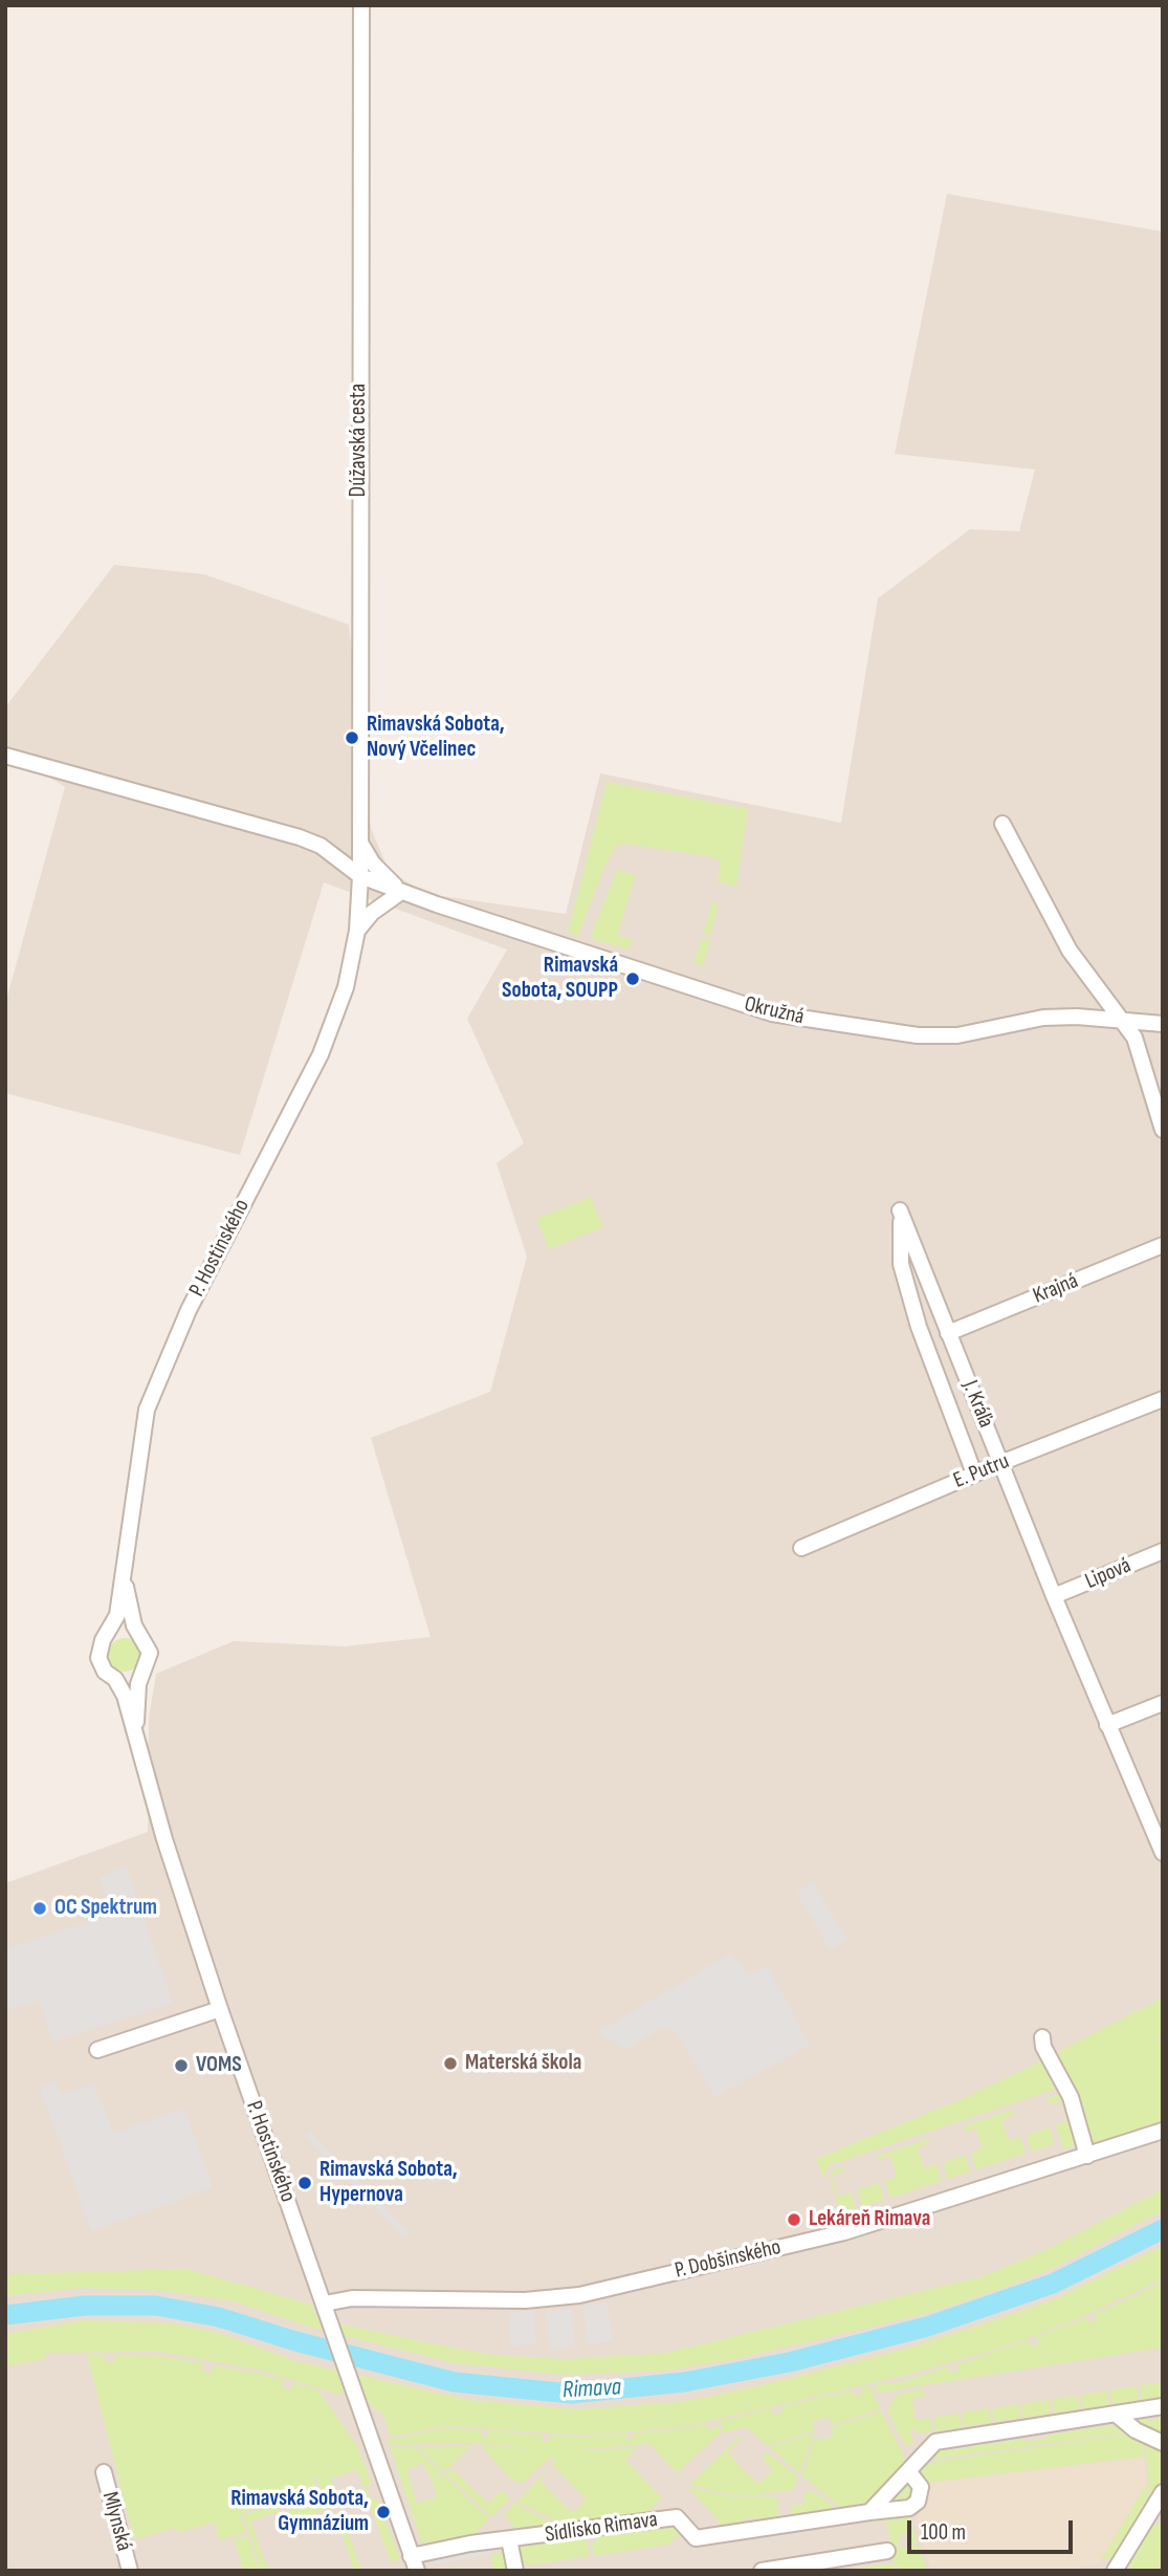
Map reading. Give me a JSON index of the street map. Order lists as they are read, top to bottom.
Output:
{
  "streets": {
    "street": [
      "Dúžavská cesta",
      "Okružná",
      "P. Hostinského",
      "Krajná",
      "J. Kráľa",
      "E. Putru",
      "Lipová",
      "P. Dobšinského",
      "Mlynská",
      "Sídlisko Rimava"
    ]
  },
  "crossings": [
    ["Dúžavská cesta", "Okružná"],
    ["Dúžavská cesta", "P. Hostinského"],
    ["Okružná", "P. Hostinského"],
    ["P. Hostinského", "P. Dobšinského"],
    ["P. Hostinského", "Sídlisko Rimava"],
    ["Krajná", "J. Kráľa"],
    ["J. Kráľa", "E. Putru"],
    ["J. Kráľa", "Lipová"]
  ],
  "water": ["Rimava"],
  "places": [
    "Rimavská Sobota, Nový Včelinec",
    "Rimavská Sobota, SOUPP",
    "OC Spektrum",
    "Materská škola",
    "VOMS",
    "Rimavská Sobota, Hypernova",
    "Lekáreň Rimava",
    "Rimavská Sobota, Gymnázium"
  ],
  "scale_bar": "100 m"
}
